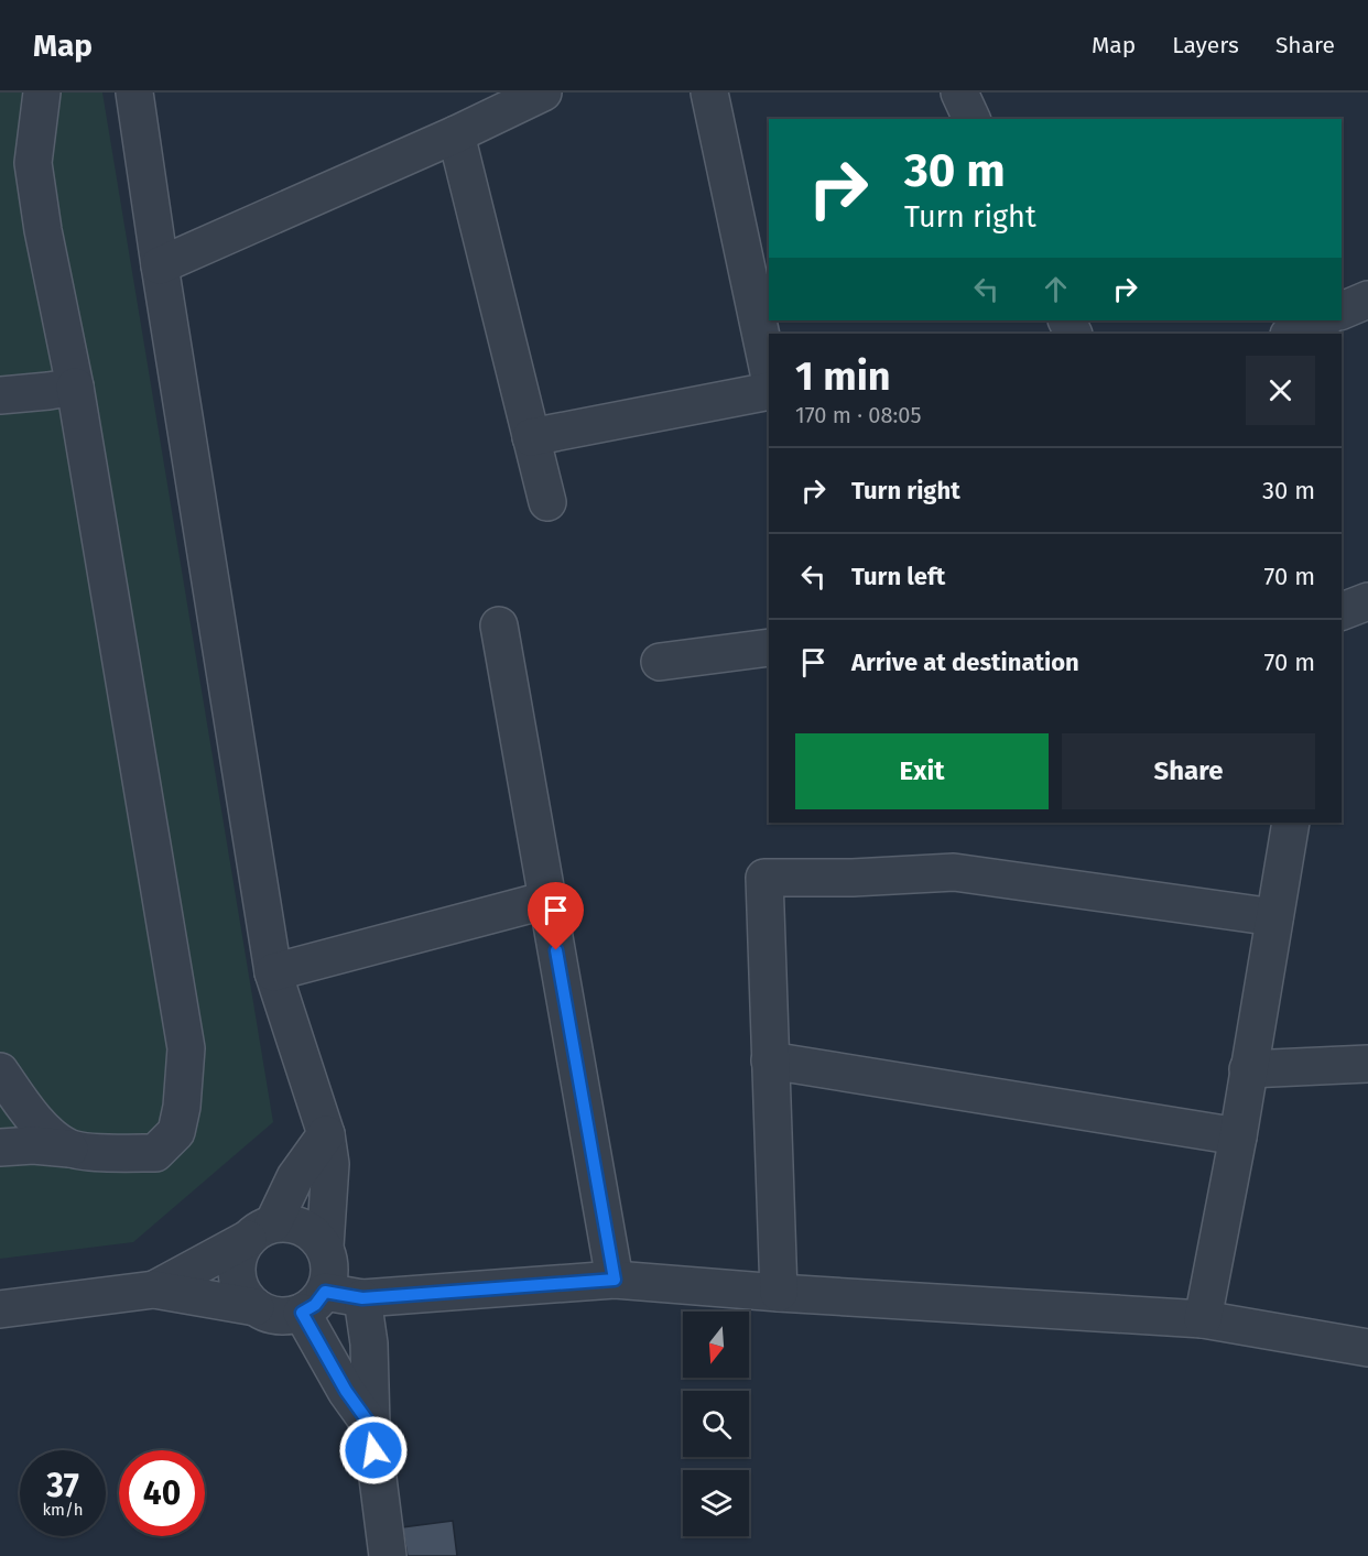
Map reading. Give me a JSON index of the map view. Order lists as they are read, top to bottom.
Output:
{
  "north": "bottom",
  "page": {
    "header": "Map",
    "nav": ["Map", "Layers", "Share"],
    "turn": ["30 m", "Turn right"],
    "heading": ["1 min", "170 m · 08:05"],
    "list": [
      {
        "name": "Turn right",
        "value": "30 m"
      },
      {
        "name": "Turn left",
        "value": "70 m"
      },
      {
        "name": "Arrive at destination",
        "value": "70 m"
      }
    ],
    "buttons": ["Exit", "Share"],
    "speed": "37 km/h",
    "limit": "40"
  }
}
